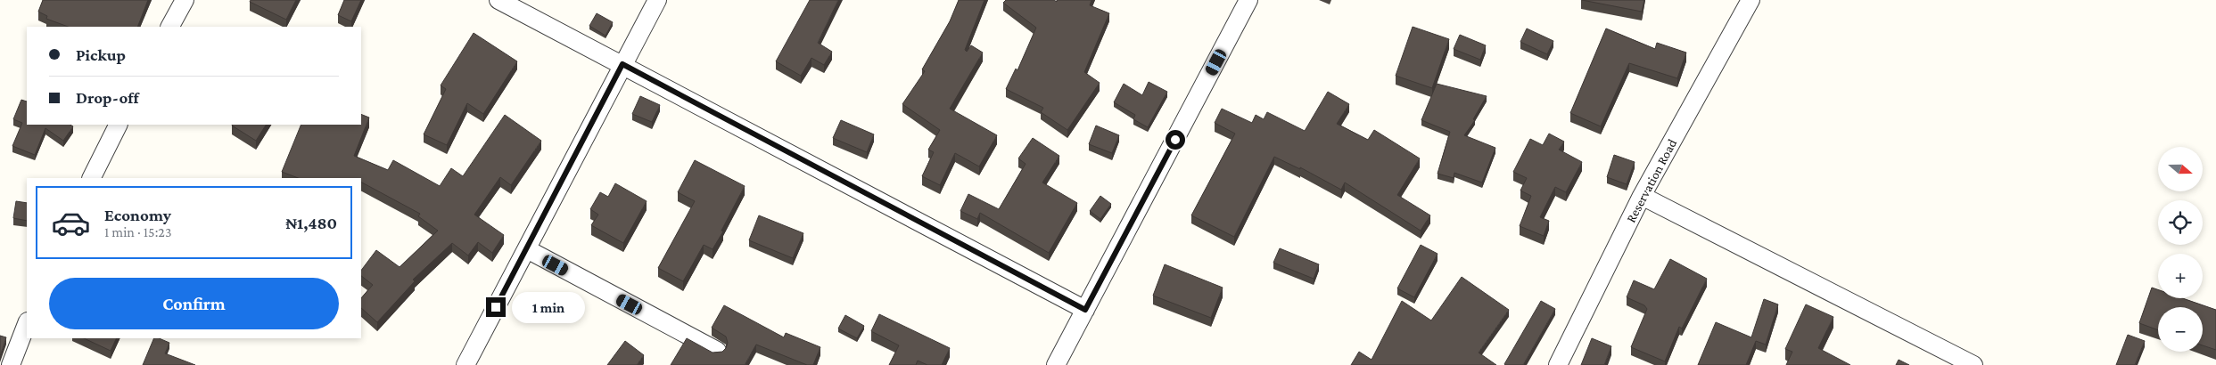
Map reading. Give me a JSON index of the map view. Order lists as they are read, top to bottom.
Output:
{
  "streets": {
    "street": ["Reservation Road"]
  },
  "north": "right",
  "page": {
    "banner": ["Pickup", "Drop-off"],
    "map_buttons": ["+", "−"],
    "list": [
      {
        "name": "Economy",
        "note": "1 min · 15:23",
        "value": "₦1,480"
      }
    ],
    "buttons": "Confirm",
    "bubble": "1 min"
  }
}
